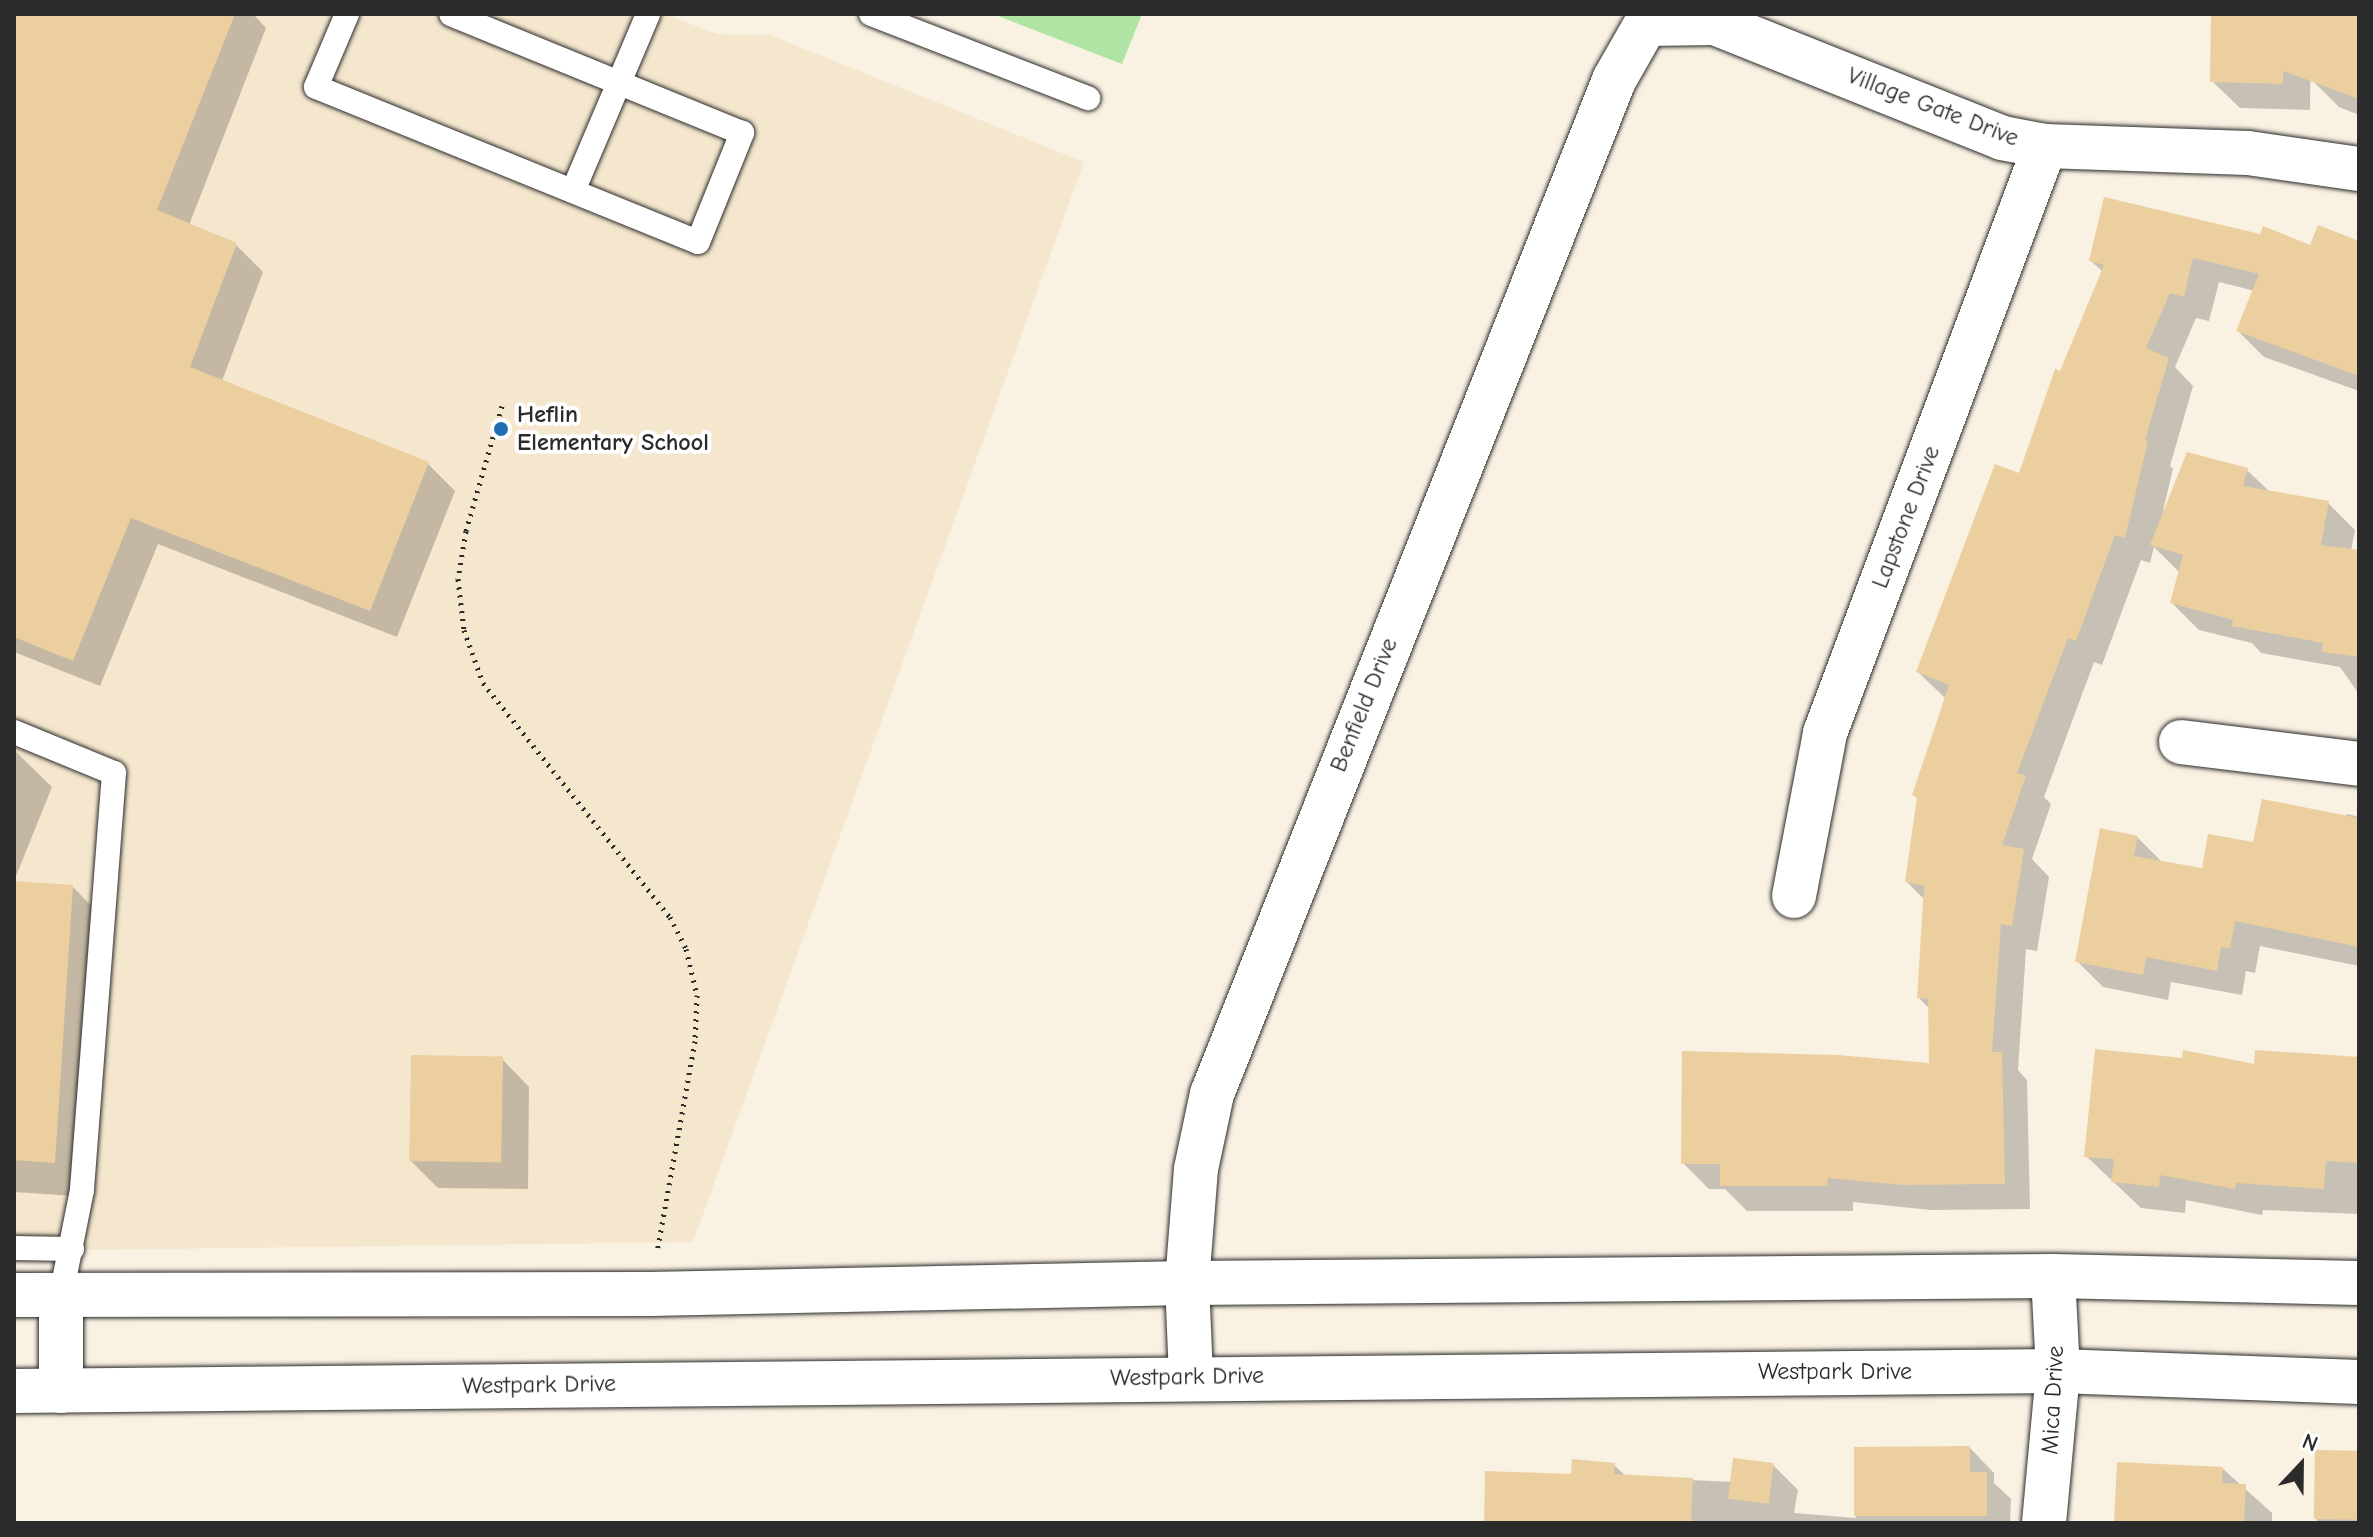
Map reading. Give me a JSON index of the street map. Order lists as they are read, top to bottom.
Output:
{
  "streets": {
    "main road": [
      "Village Gate Drive",
      "Lapstone Drive",
      "Benfield Drive",
      "Westpark Drive",
      "Mica Drive"
    ]
  },
  "crossings": [
    ["Village Gate Drive", "Lapstone Drive"],
    ["Village Gate Drive", "Benfield Drive"],
    ["Benfield Drive", "Westpark Drive"],
    ["Westpark Drive", "Mica Drive"]
  ],
  "places": ["Heflin Elementary School"],
  "north": "top"
}
